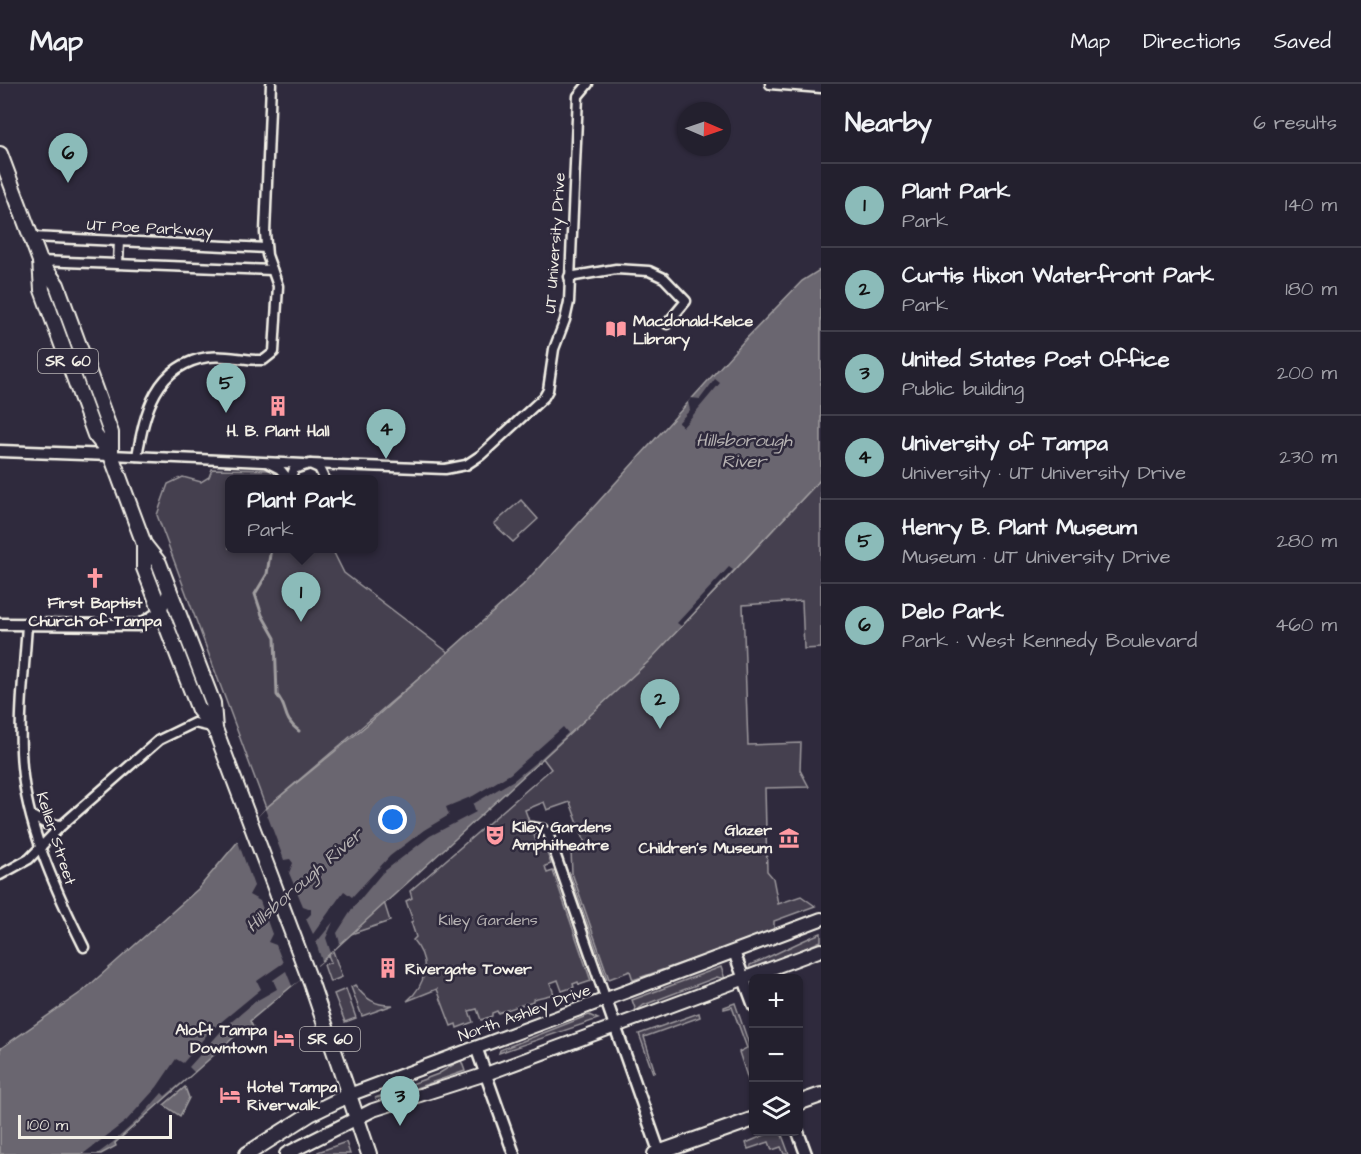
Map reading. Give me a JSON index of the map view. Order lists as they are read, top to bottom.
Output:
{
  "streets": {
    "main road": ["SR 60", "North Ashley Drive"],
    "street": ["UT Poe Parkway", "UT University Drive", "Keller Street"]
  },
  "crossings": [
    ["UT Poe Parkway", "SR 60"],
    ["UT University Drive", "SR 60"],
    ["SR 60", "North Ashley Drive"]
  ],
  "water": ["Hillsborough River"],
  "parks": ["Kiley Gardens"],
  "places": {
    "library": ["Macdonald-Kelce Library"],
    "building": ["H. B. Plant Hall", "Rivergate Tower"],
    "church": ["First Baptist Church of Tampa"],
    "theatre": ["Kiley Gardens Amphitheatre"],
    "museum": ["Glazer Children's Museum"],
    "hotel": ["Aloft Tampa Downtown", "Hotel Tampa Riverwalk"]
  },
  "scale_bar": "100 m",
  "north": "right",
  "page": {
    "header": "Map",
    "nav": ["Map", "Directions", "Saved"],
    "heading": ["Nearby", "6 results"],
    "pins": [
      "6",
      "5",
      "4",
      "1",
      "2",
      "3"
    ],
    "list": [
      {
        "mark": "1",
        "name": "Plant Park",
        "note": "Park",
        "value": "140 m"
      },
      {
        "mark": "2",
        "name": "Curtis Hixon Waterfront Park",
        "note": "Park",
        "value": "180 m"
      },
      {
        "mark": "3",
        "name": "United States Post Office",
        "note": "Public building",
        "value": "200 m"
      },
      {
        "mark": "4",
        "name": "University of Tampa",
        "note": "University · UT University Drive",
        "value": "230 m"
      },
      {
        "mark": "5",
        "name": "Henry B. Plant Museum",
        "note": "Museum · UT University Drive",
        "value": "280 m"
      },
      {
        "mark": "6",
        "name": "Delo Park",
        "note": "Park · West Kennedy Boulevard",
        "value": "460 m"
      }
    ],
    "popup": ["Plant Park", "Park"],
    "map_buttons": ["+", "−"],
    "scale": "100 m"
  }
}
